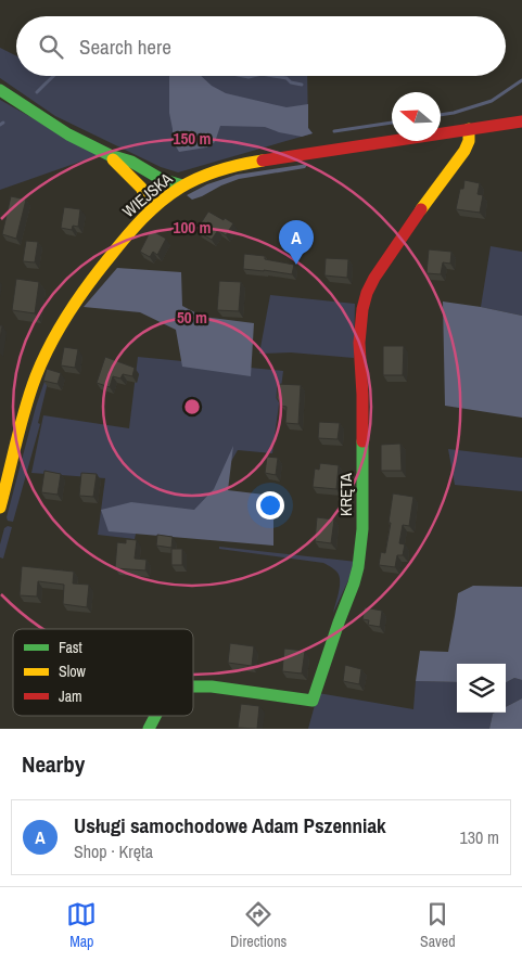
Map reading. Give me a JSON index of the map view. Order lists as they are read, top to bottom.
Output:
{
  "streets": {
    "street": ["WIEJSKA", "KRĘTA"]
  },
  "crossings": [
    ["WIEJSKA", "KRĘTA"]
  ],
  "legend": ["Fast", "Slow", "Jam"],
  "north": "left",
  "page": {
    "search": "Search here",
    "pins": "A",
    "heading": "Nearby",
    "list": [
      {
        "mark": "A",
        "name": "Usługi samochodowe Adam Pszenniak",
        "note": "Shop · Kręta",
        "value": "130 m"
      }
    ],
    "nav": ["Map", "Directions", "Saved"]
  },
  "rings": ["150 m", "100 m", "50 m"]
}
